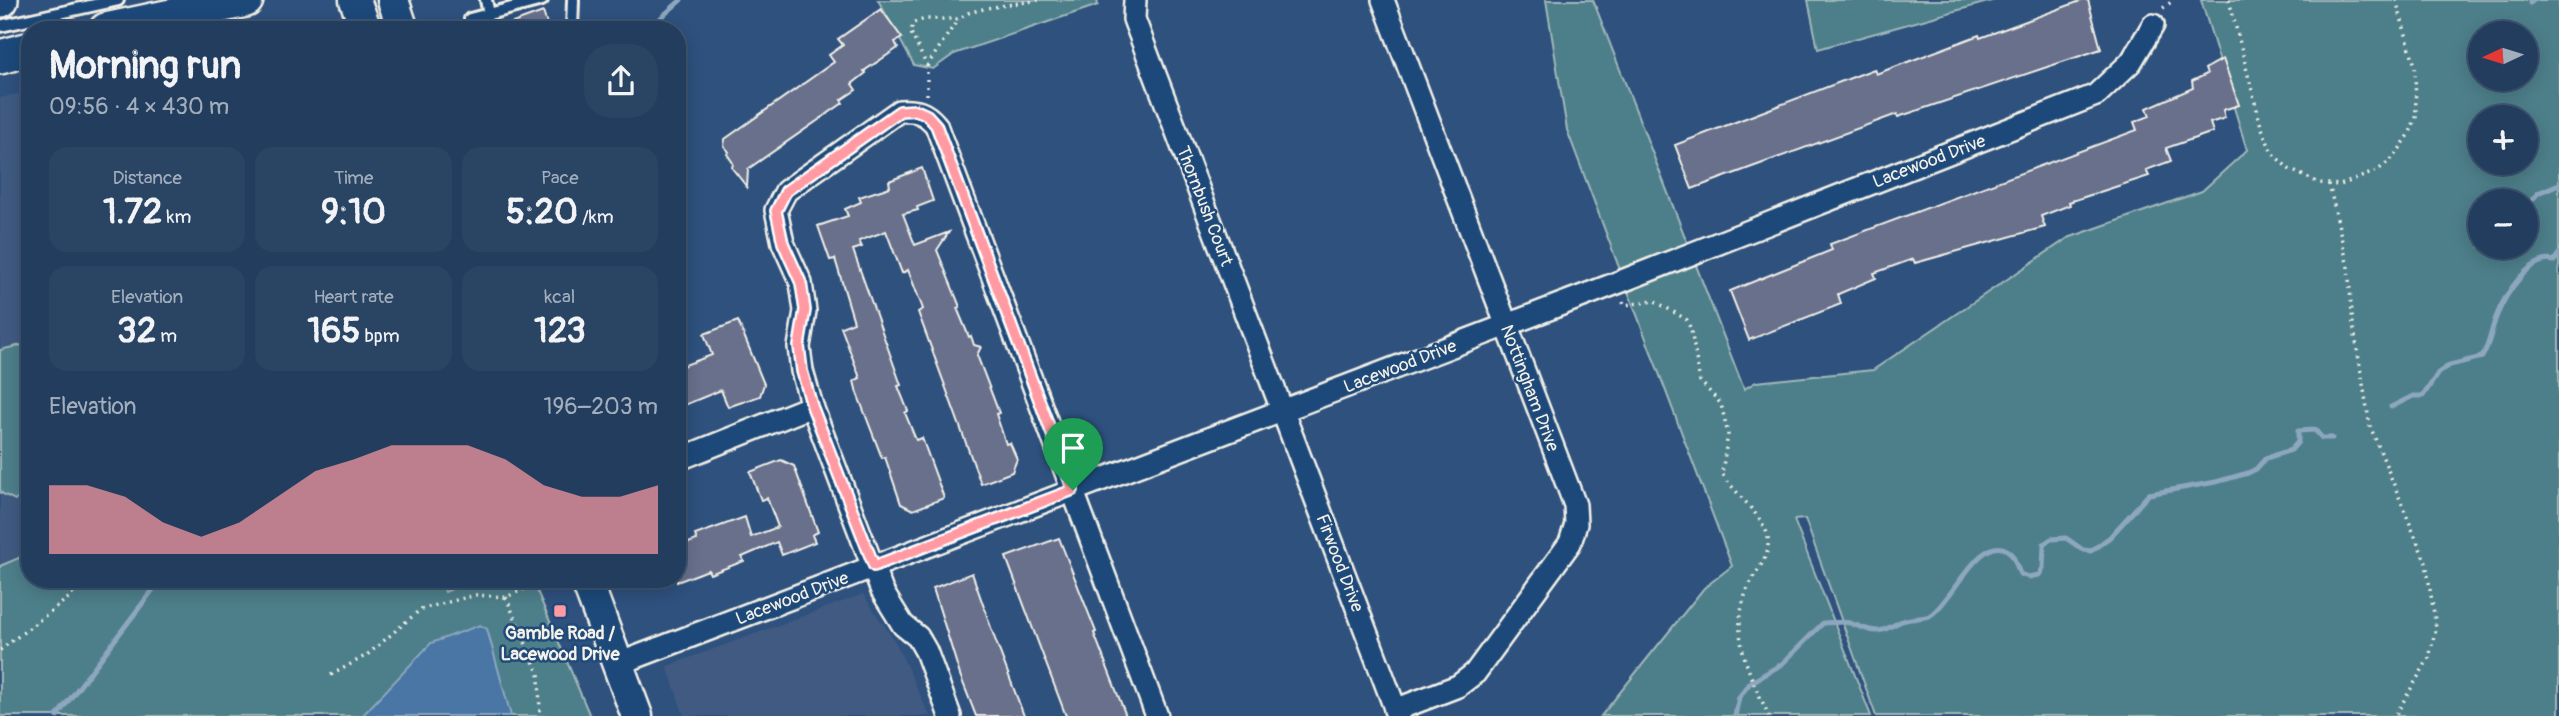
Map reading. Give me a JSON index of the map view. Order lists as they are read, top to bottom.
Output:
{
  "streets": {
    "street": [
      "Lacewood Drive",
      "Thornbush Court",
      "Nottingham Drive",
      "Firwood Drive"
    ]
  },
  "crossings": [
    ["Lacewood Drive", "Thornbush Court"],
    ["Lacewood Drive", "Nottingham Drive"],
    ["Lacewood Drive", "Firwood Drive"],
    ["Thornbush Court", "Firwood Drive"],
    ["Nottingham Drive", "Firwood Drive"]
  ],
  "places": {
    "transit": ["Gamble Road / Lacewood Drive"]
  },
  "north": "left",
  "page": {
    "map_buttons": ["+", "−"],
    "heading": ["Morning run", "09:56 · 4 × 430 m"],
    "stats": [
      ["Distance", "1.72 km"],
      ["Time", "9:10"],
      ["Pace", "5:20 /km"],
      ["Elevation", "32 m"],
      ["Heart rate", "165 bpm"],
      ["kcal", "123"]
    ],
    "chart": ["Elevation", "196–203 m"]
  }
}
